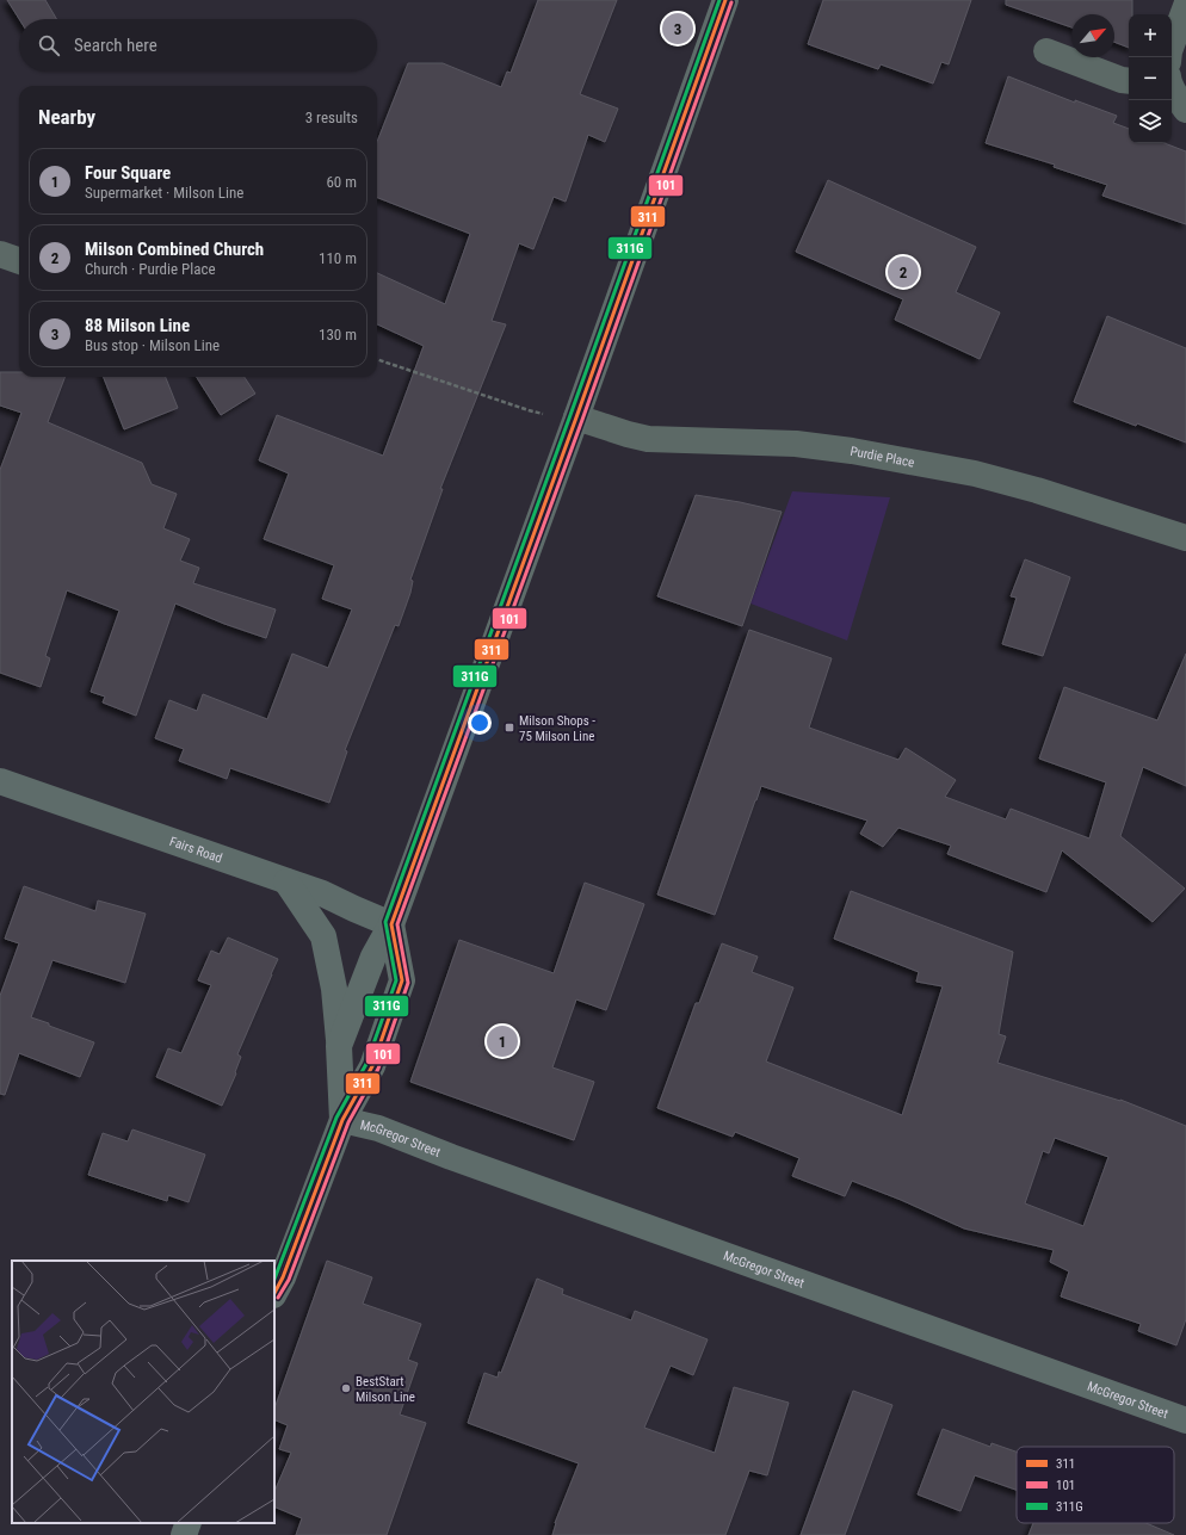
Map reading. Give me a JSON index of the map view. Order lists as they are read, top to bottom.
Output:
{
  "streets": {
    "main road": ["Fairs Road", "McGregor Street"],
    "street": ["Purdie Place"]
  },
  "places": {
    "transit": ["Milson Shops - 75 Milson Line"],
    "other": ["BestStart Milson Line"]
  },
  "lines": ["transit line 311", "transit line 311G", "transit line 101"],
  "legend": ["311", "101", "311G"],
  "north": "top right",
  "page": {
    "pins": ["3", "2", "1"],
    "map_buttons": ["+", "−"],
    "search": "Search here",
    "heading": ["Nearby", "3 results"],
    "list": [
      {
        "mark": "1",
        "name": "Four Square",
        "note": "Supermarket · Milson Line",
        "value": "60 m"
      },
      {
        "mark": "2",
        "name": "Milson Combined Church",
        "note": "Church · Purdie Place",
        "value": "110 m"
      },
      {
        "mark": "3",
        "name": "88 Milson Line",
        "note": "Bus stop · Milson Line",
        "value": "130 m"
      }
    ]
  }
}
